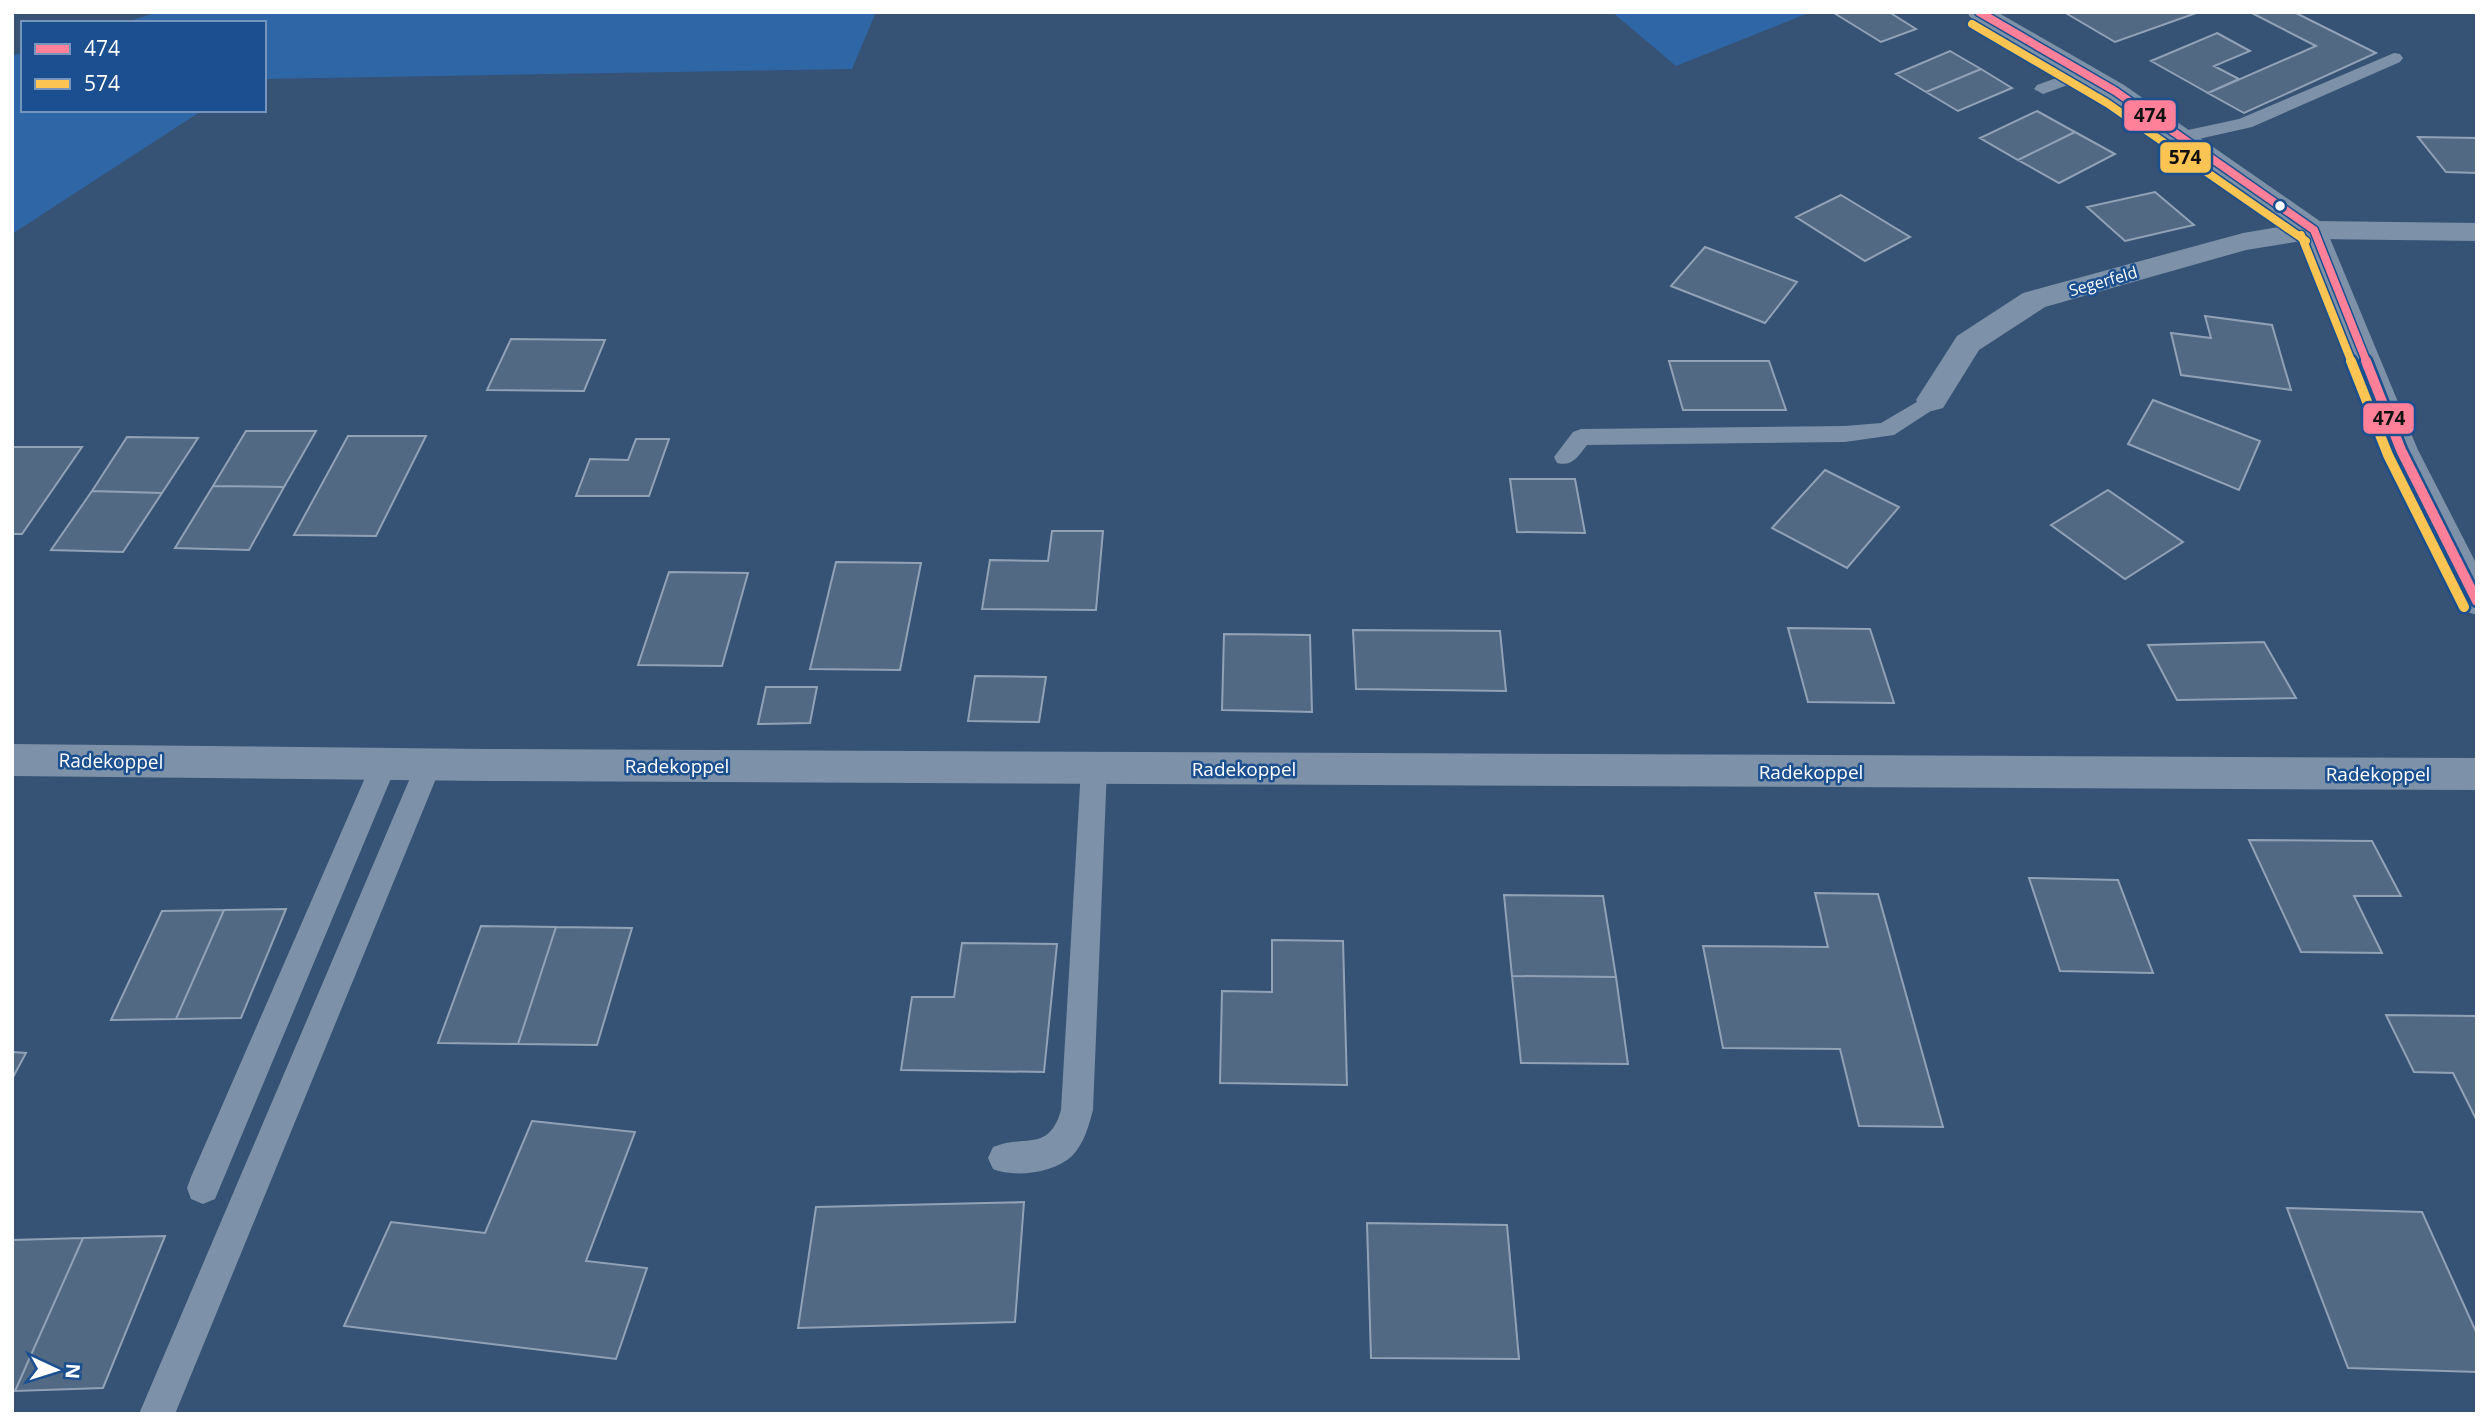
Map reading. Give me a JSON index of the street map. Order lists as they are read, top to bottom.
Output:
{
  "streets": {
    "street": ["Segerfeld", "Radekoppel"]
  },
  "lines": ["transit line 474", "transit line 574"],
  "legend": ["474", "574"],
  "north": "right"
}
